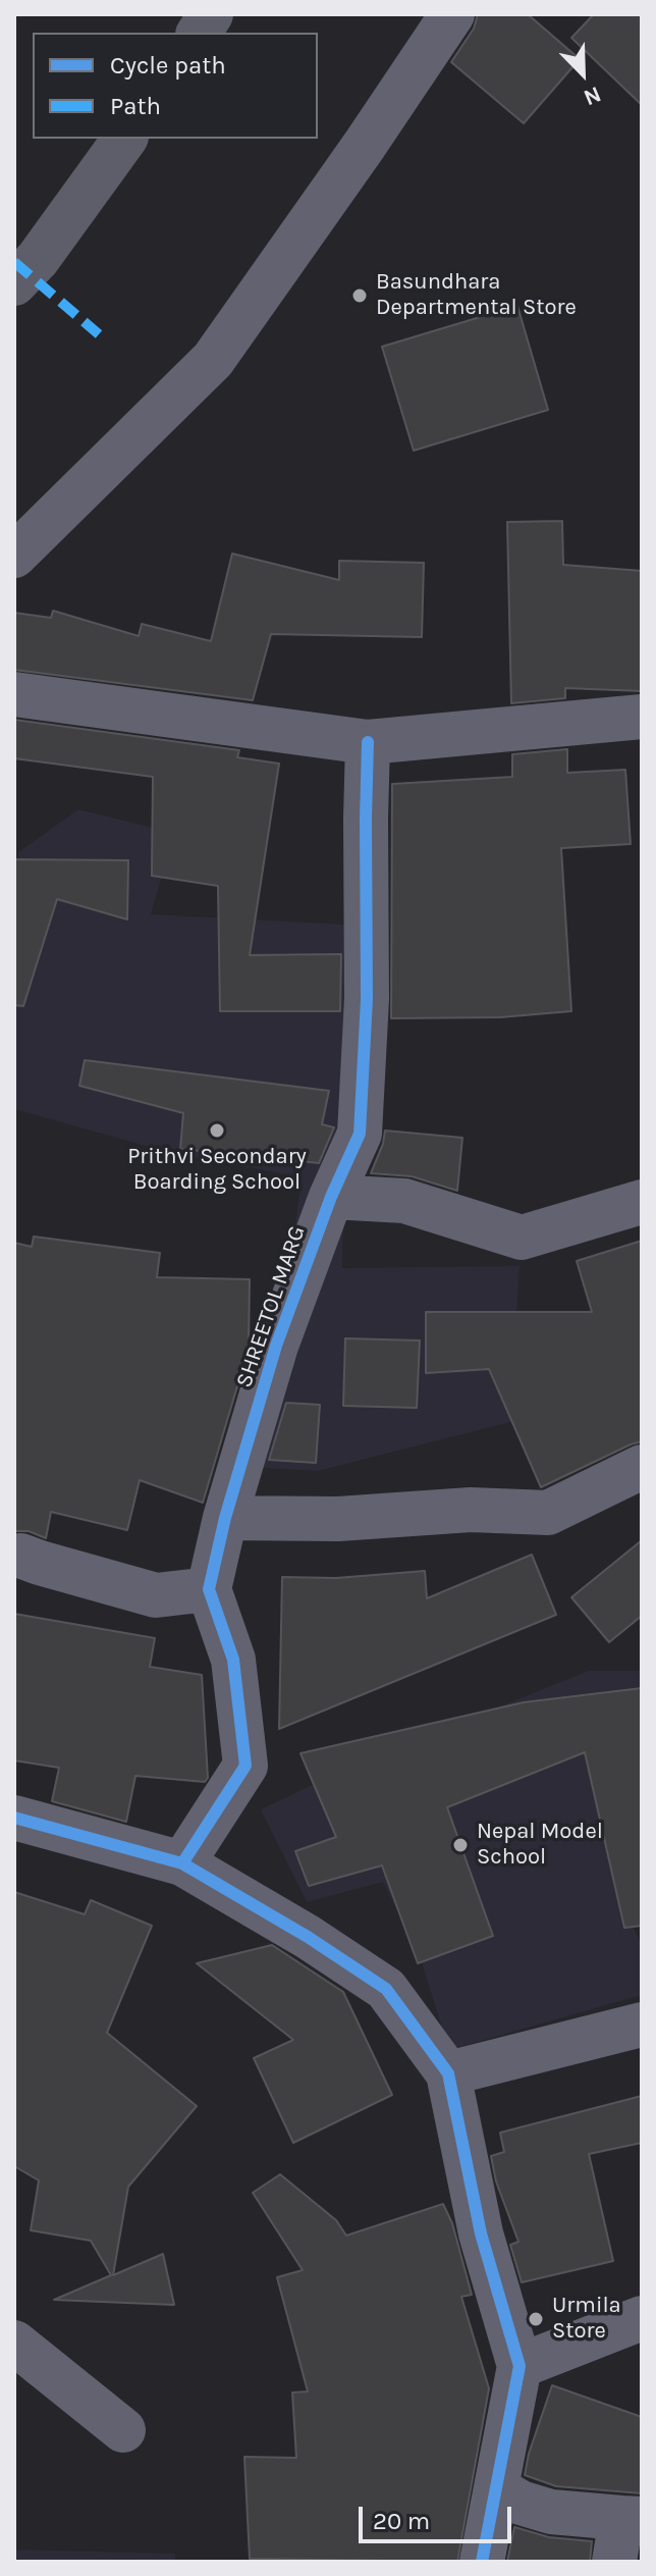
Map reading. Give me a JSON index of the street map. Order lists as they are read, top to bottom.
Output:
{
  "streets": {
    "street": ["SHREETOL MARG"]
  },
  "places": [
    "Basundhara Departmental Store",
    "Prithvi Secondary Boarding School",
    "Nepal Model School",
    "Urmila Store"
  ],
  "legend": ["Cycle path", "Path"],
  "scale_bar": "20 m",
  "north": "bottom right"
}
